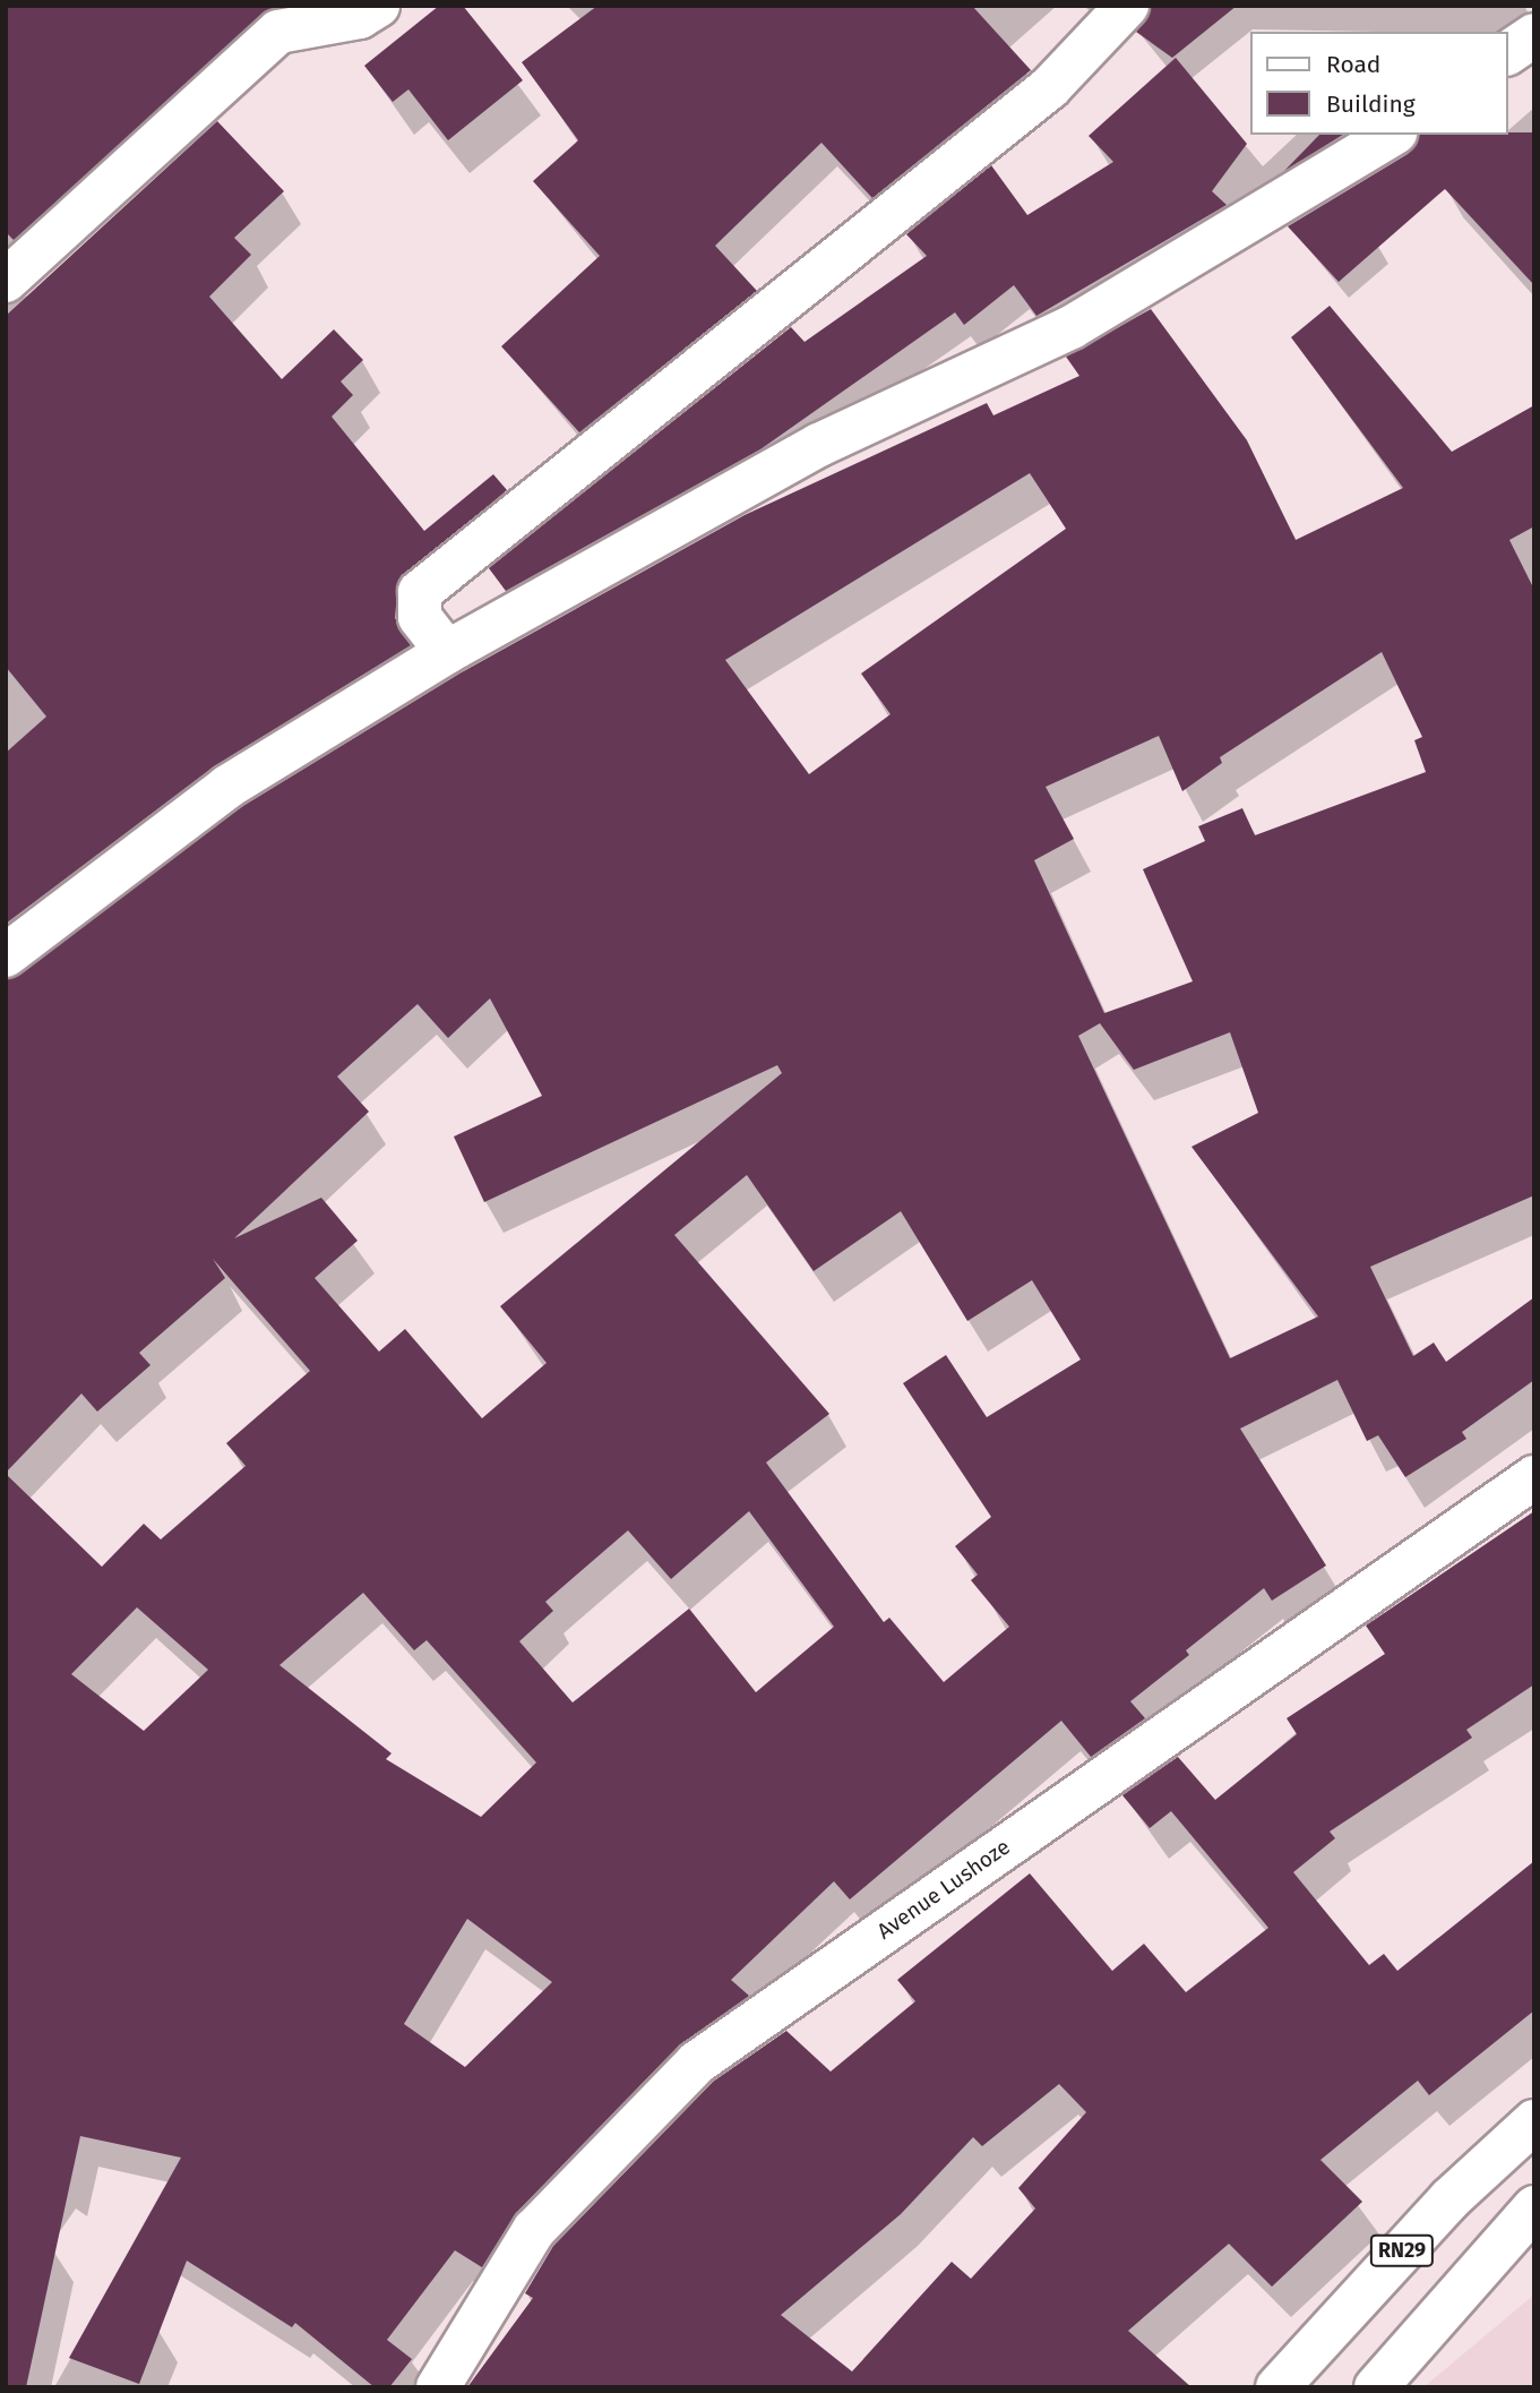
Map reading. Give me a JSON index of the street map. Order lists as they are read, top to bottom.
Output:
{
  "streets": {
    "street": ["Avenue Lushoze", "RN29"]
  },
  "legend": ["Road", "Building"]
}
